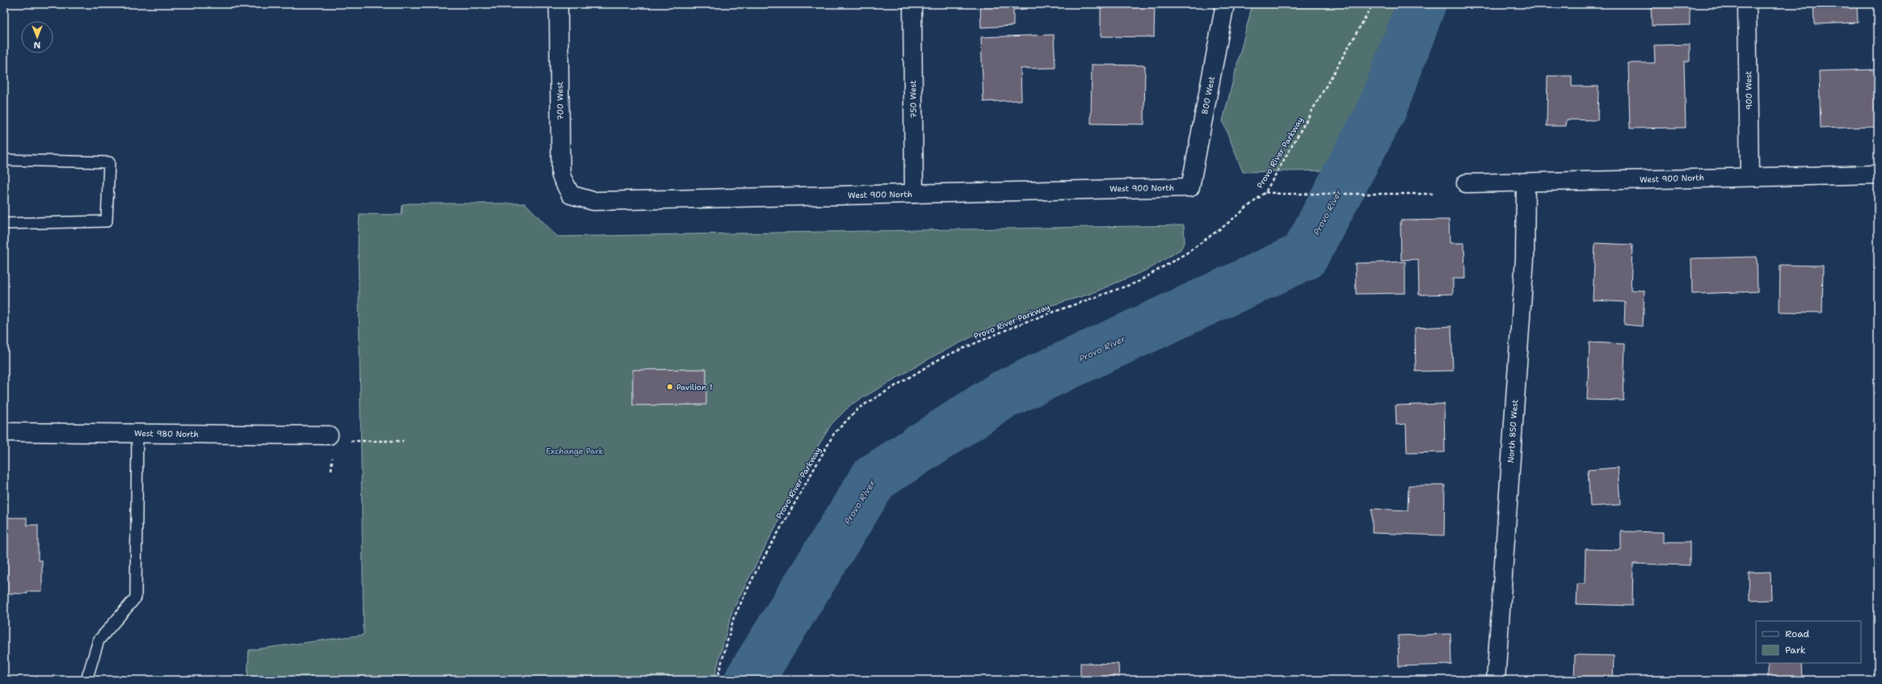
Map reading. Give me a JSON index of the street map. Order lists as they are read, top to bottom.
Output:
{
  "streets": {
    "street": [
      "900 West",
      "800 West",
      "750 West",
      "700 West",
      "West 900 North",
      "North 850 West",
      "West 980 North"
    ],
    "path": ["Provo River Parkway"]
  },
  "crossings": [
    ["900 West", "West 900 North"],
    ["800 West", "West 900 North"],
    ["750 West", "West 900 North"],
    ["700 West", "West 900 North"],
    ["West 900 North", "North 850 West"]
  ],
  "water": ["Provo River"],
  "parks": ["Exchange Park"],
  "places": ["Pavilion 1"],
  "legend": ["Road", "Park"],
  "north": "bottom"
}
